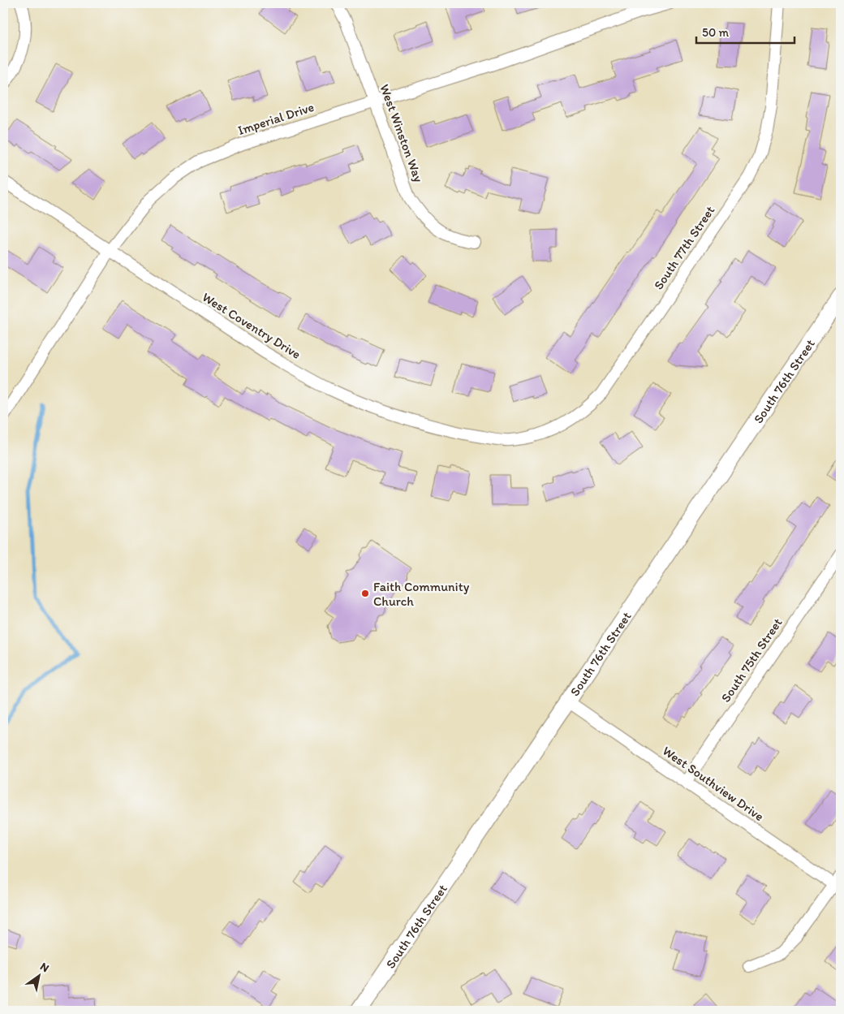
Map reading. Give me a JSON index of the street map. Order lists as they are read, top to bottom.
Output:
{
  "streets": {
    "main road": ["South 76th Street"],
    "street": [
      "Imperial Drive",
      "West Winston Way",
      "South 77th Street",
      "West Coventry Drive",
      "South 75th Street",
      "West Southview Drive"
    ]
  },
  "crossings": [
    ["Imperial Drive", "West Winston Way"],
    ["Imperial Drive", "West Coventry Drive"],
    ["South 77th Street", "West Coventry Drive"],
    ["South 76th Street", "West Southview Drive"],
    ["South 75th Street", "West Southview Drive"]
  ],
  "places": ["Faith Community Church"],
  "scale_bar": "50 m",
  "north": "top right"
}
